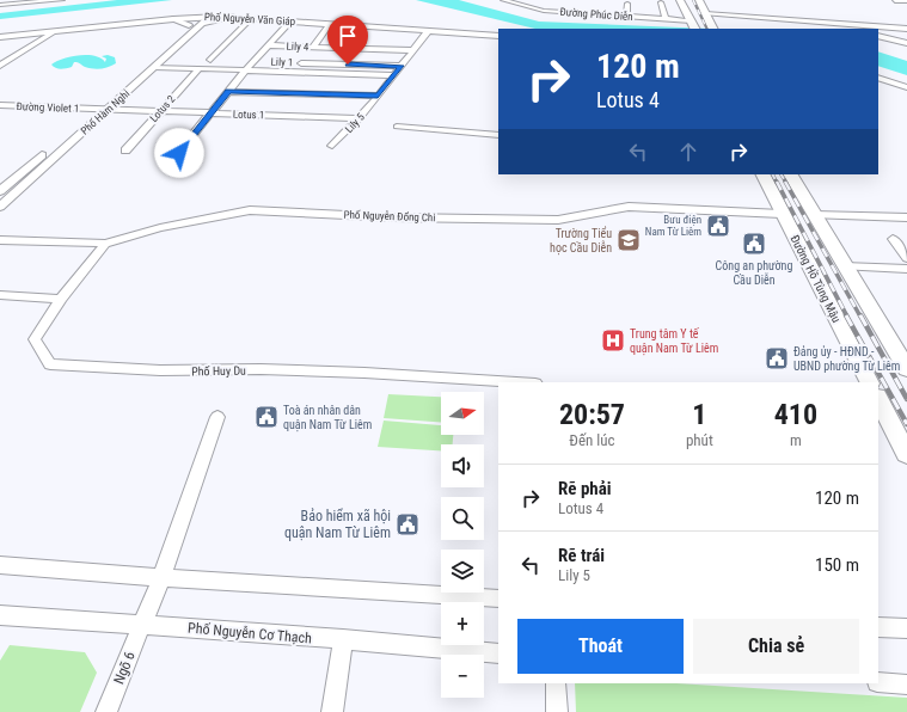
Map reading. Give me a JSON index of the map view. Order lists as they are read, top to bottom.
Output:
{
  "streets": {
    "highway": ["Đường Hồ Tùng Mậu"],
    "main road": ["Phố Hàm Nghi"],
    "street": [
      "Đường Phúc Diễn",
      "Phố Nguyễn Văn Giáp",
      "Lily 4",
      "Lily 1",
      "Đường Violet 1",
      "Lotus 2",
      "Lotus 1",
      "Lily 5",
      "Phố Nguyễn Đổng Chi",
      "Phố Huy Du",
      "Phố Nguyễn Cơ Thạch",
      "Ngõ 6"
    ]
  },
  "crossings": [
    ["Phố Nguyễn Văn Giáp", "Phố Hàm Nghi"],
    ["Phố Nguyễn Văn Giáp", "Lily 5"],
    ["Lily 4", "Lily 5"],
    ["Lily 1", "Lily 5"],
    ["Đường Violet 1", "Phố Hàm Nghi"],
    ["Đường Violet 1", "Lotus 1"],
    ["Lotus 2", "Lotus 1"],
    ["Phố Hàm Nghi", "Lotus 1"],
    ["Lotus 1", "Lily 5"],
    ["Phố Nguyễn Đổng Chi", "Đường Hồ Tùng Mậu"],
    ["Phố Nguyễn Đổng Chi", "Phố Huy Du"],
    ["Phố Nguyễn Cơ Thạch", "Ngõ 6"]
  ],
  "places": {
    "public building": [
      "Bưu điện Nam Từ Liêm",
      "Công an phường Cầu Diễn",
      "Đảng ủy - HĐND - UBND phường Từ Liêm",
      "Toà án nhân dân quận Nam Từ Liêm",
      "Bảo hiểm xã hội quận Nam Từ Liêm"
    ],
    "school or university": ["Trường Tiểu học Cầu Diễn"],
    "hospital": ["Trung tâm Y tế quận Nam Từ Liêm"]
  },
  "north": "right",
  "page": {
    "turn": ["120 m", "Lotus 4"],
    "eta": [
      "20:57",
      "Đến lúc",
      "1",
      "phút",
      "410",
      "m"
    ],
    "map_buttons": ["+", "−"],
    "list": [
      {
        "name": "Rẽ phải",
        "note": "Lotus 4",
        "value": "120 m"
      },
      {
        "name": "Rẽ trái",
        "note": "Lily 5",
        "value": "150 m"
      }
    ],
    "buttons": ["Thoát", "Chia sẻ"]
  }
}
